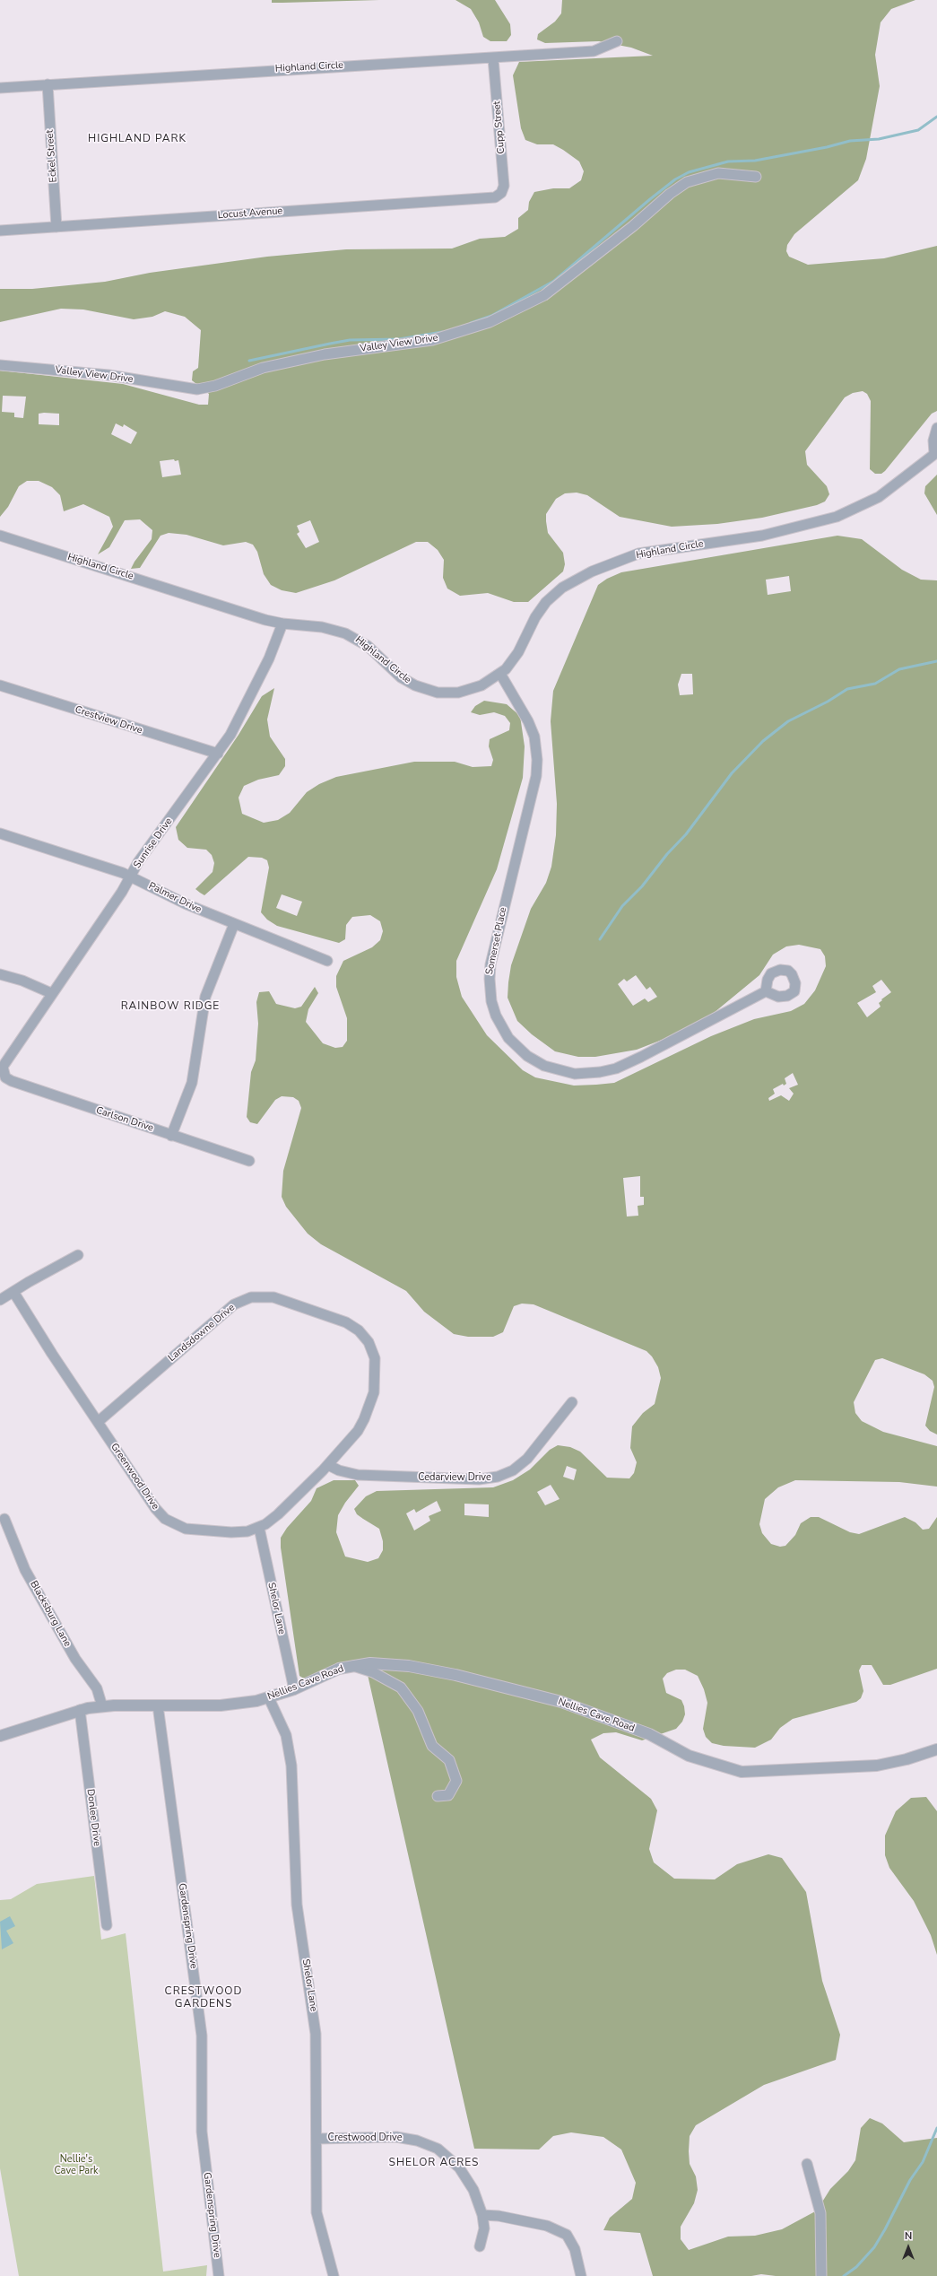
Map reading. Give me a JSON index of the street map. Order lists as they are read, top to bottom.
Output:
{
  "streets": {
    "street": [
      "Highland Circle",
      "Cupp Street",
      "Eckel Street",
      "Locust Avenue",
      "Valley View Drive",
      "Crestview Drive",
      "Sunrise Drive",
      "Palmer Drive",
      "Somerset Place",
      "Carlson Drive",
      "Landsdowne Drive",
      "Greenwood Drive",
      "Cedarview Drive",
      "Shelor Lane",
      "Blacksburg Lane",
      "Nellies Cave Road",
      "Donlee Drive",
      "Gardenspring Drive",
      "Crestwood Drive"
    ]
  },
  "crossings": [
    ["Highland Circle", "Cupp Street"],
    ["Highland Circle", "Eckel Street"],
    ["Highland Circle", "Sunrise Drive"],
    ["Highland Circle", "Somerset Place"],
    ["Cupp Street", "Locust Avenue"],
    ["Eckel Street", "Locust Avenue"],
    ["Crestview Drive", "Sunrise Drive"],
    ["Sunrise Drive", "Palmer Drive"],
    ["Sunrise Drive", "Carlson Drive"],
    ["Landsdowne Drive", "Greenwood Drive"],
    ["Landsdowne Drive", "Cedarview Drive"],
    ["Greenwood Drive", "Cedarview Drive"],
    ["Greenwood Drive", "Shelor Lane"],
    ["Shelor Lane", "Nellies Cave Road"],
    ["Shelor Lane", "Crestwood Drive"],
    ["Blacksburg Lane", "Nellies Cave Road"],
    ["Nellies Cave Road", "Donlee Drive"],
    ["Nellies Cave Road", "Gardenspring Drive"]
  ],
  "districts": [
    "HIGHLAND PARK",
    "RAINBOW RIDGE",
    "CRESTWOOD GARDENS",
    "SHELOR ACRES"
  ],
  "parks": ["Nellie's Cave Park"],
  "north": "top"
}
